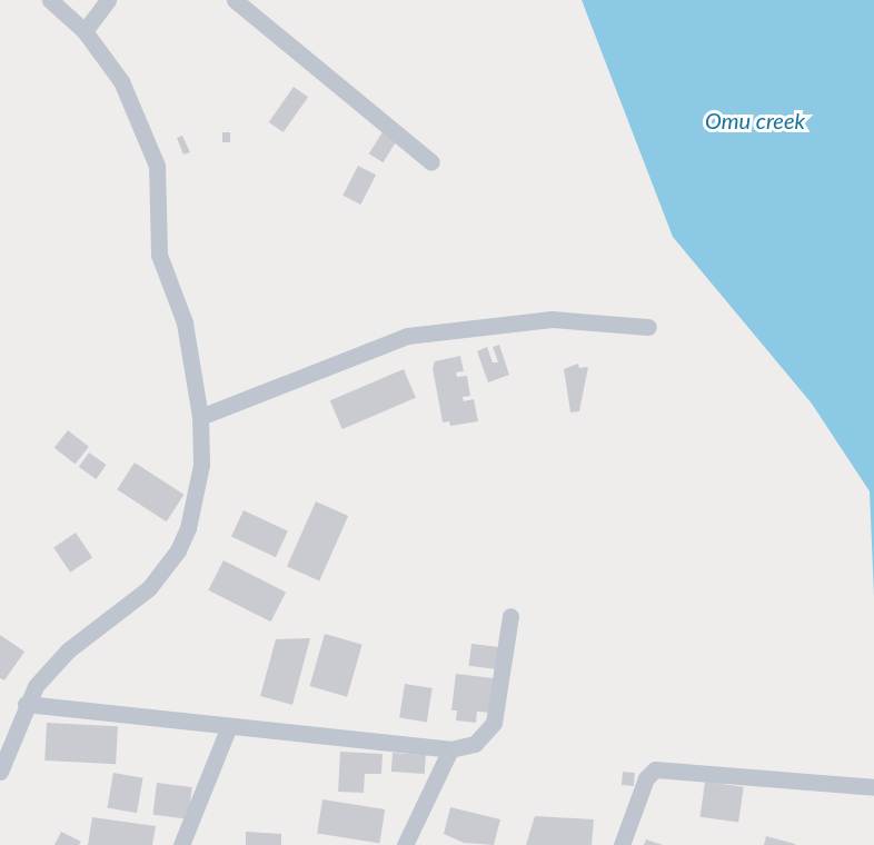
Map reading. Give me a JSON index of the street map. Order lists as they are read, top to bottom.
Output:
{
  "water": ["Omu creek"]
}
